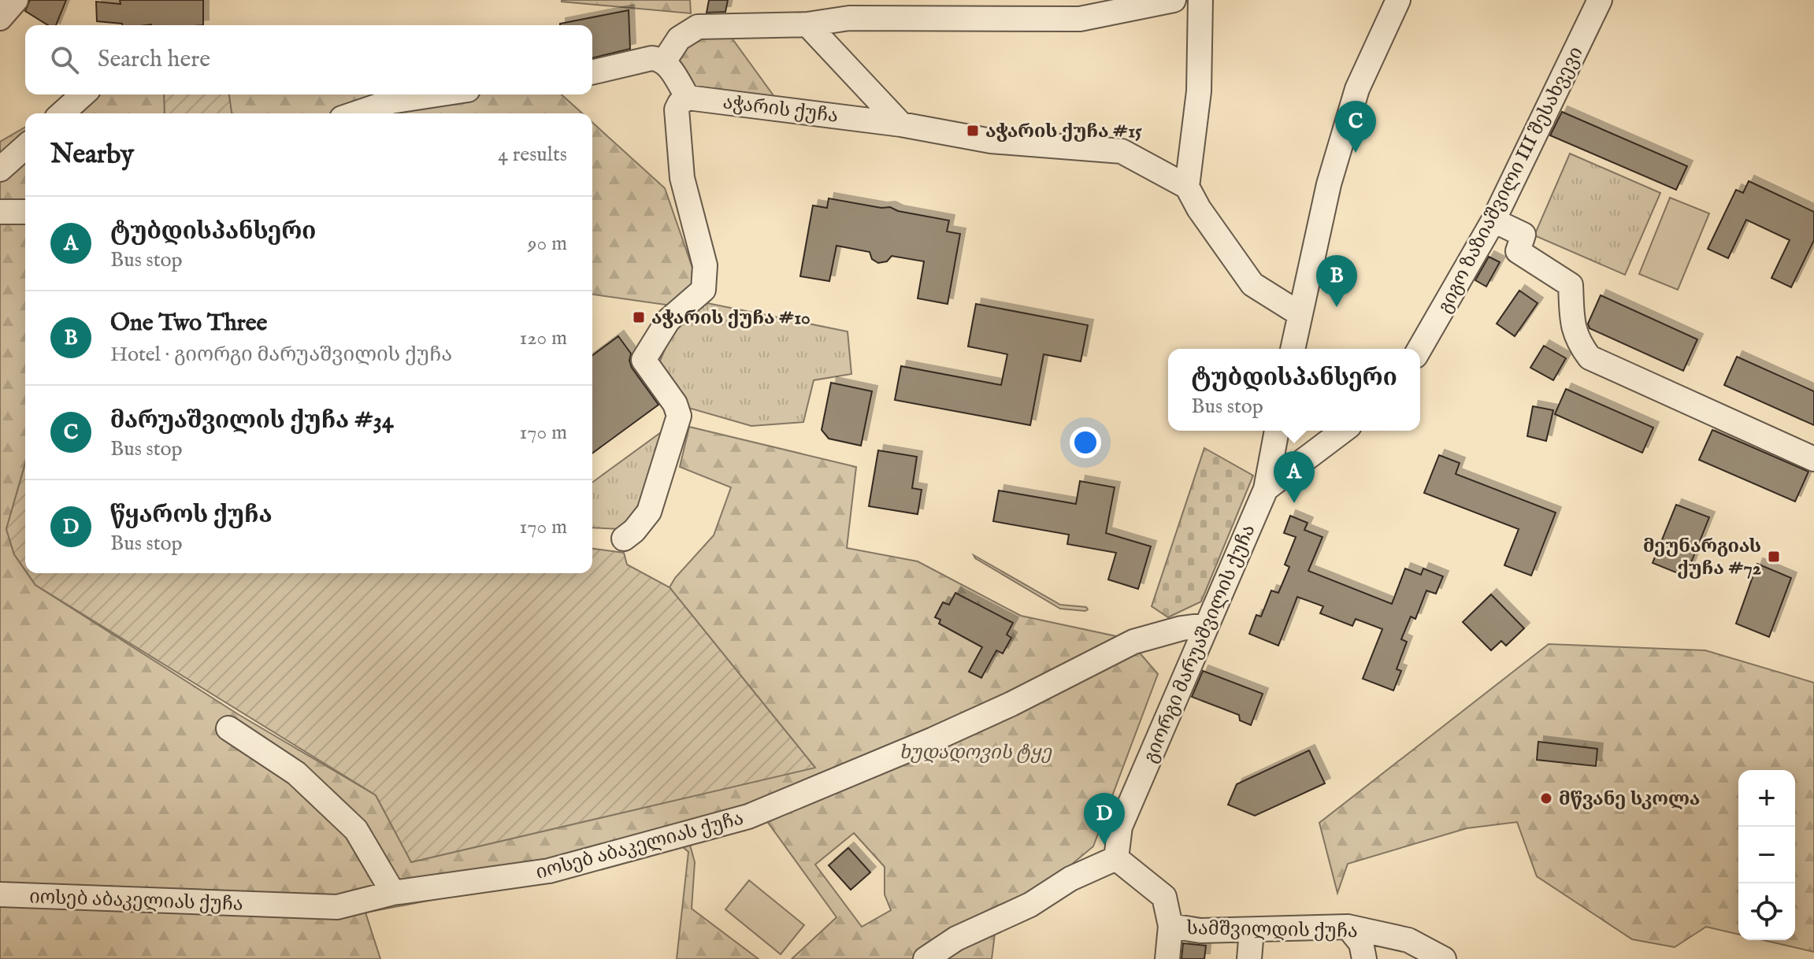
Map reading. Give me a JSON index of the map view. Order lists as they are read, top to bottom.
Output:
{
  "streets": {
    "street": [
      "აჭარის ქუჩა",
      "გიგო ზაზიაშვილი III შესახვევი",
      "გიორგი მარუაშვილის ქუჩა",
      "იოსებ აბაკელიას ქუჩა",
      "სამშვილდის ქუჩა"
    ]
  },
  "crossings": [
    ["გიორგი მარუაშვილის ქუჩა", "იოსებ აბაკელიას ქუჩა"]
  ],
  "parks": ["ხუდადოვის ტყე"],
  "places": {
    "transit": ["აჭარის ქუჩა #15", "აჭარის ქუჩა #10", "მეუნარგიას ქუჩა #72"],
    "other": ["მწვანე სკოლა"]
  },
  "page": {
    "search": "Search here",
    "pins": [
      "C",
      "B",
      "A",
      "D"
    ],
    "heading": ["Nearby", "4 results"],
    "list": [
      {
        "mark": "A",
        "name": "ტუბდისპანსერი",
        "note": "Bus stop",
        "value": "90 m"
      },
      {
        "mark": "B",
        "name": "One Two Three",
        "note": "Hotel · გიორგი მარუაშვილის ქუჩა",
        "value": "120 m"
      },
      {
        "mark": "C",
        "name": "მარუაშვილის ქუჩა #34",
        "note": "Bus stop",
        "value": "170 m"
      },
      {
        "mark": "D",
        "name": "წყაროს ქუჩა",
        "note": "Bus stop",
        "value": "170 m"
      }
    ],
    "popup": ["ტუბდისპანსერი", "Bus stop"],
    "map_buttons": ["+", "−"]
  }
}
